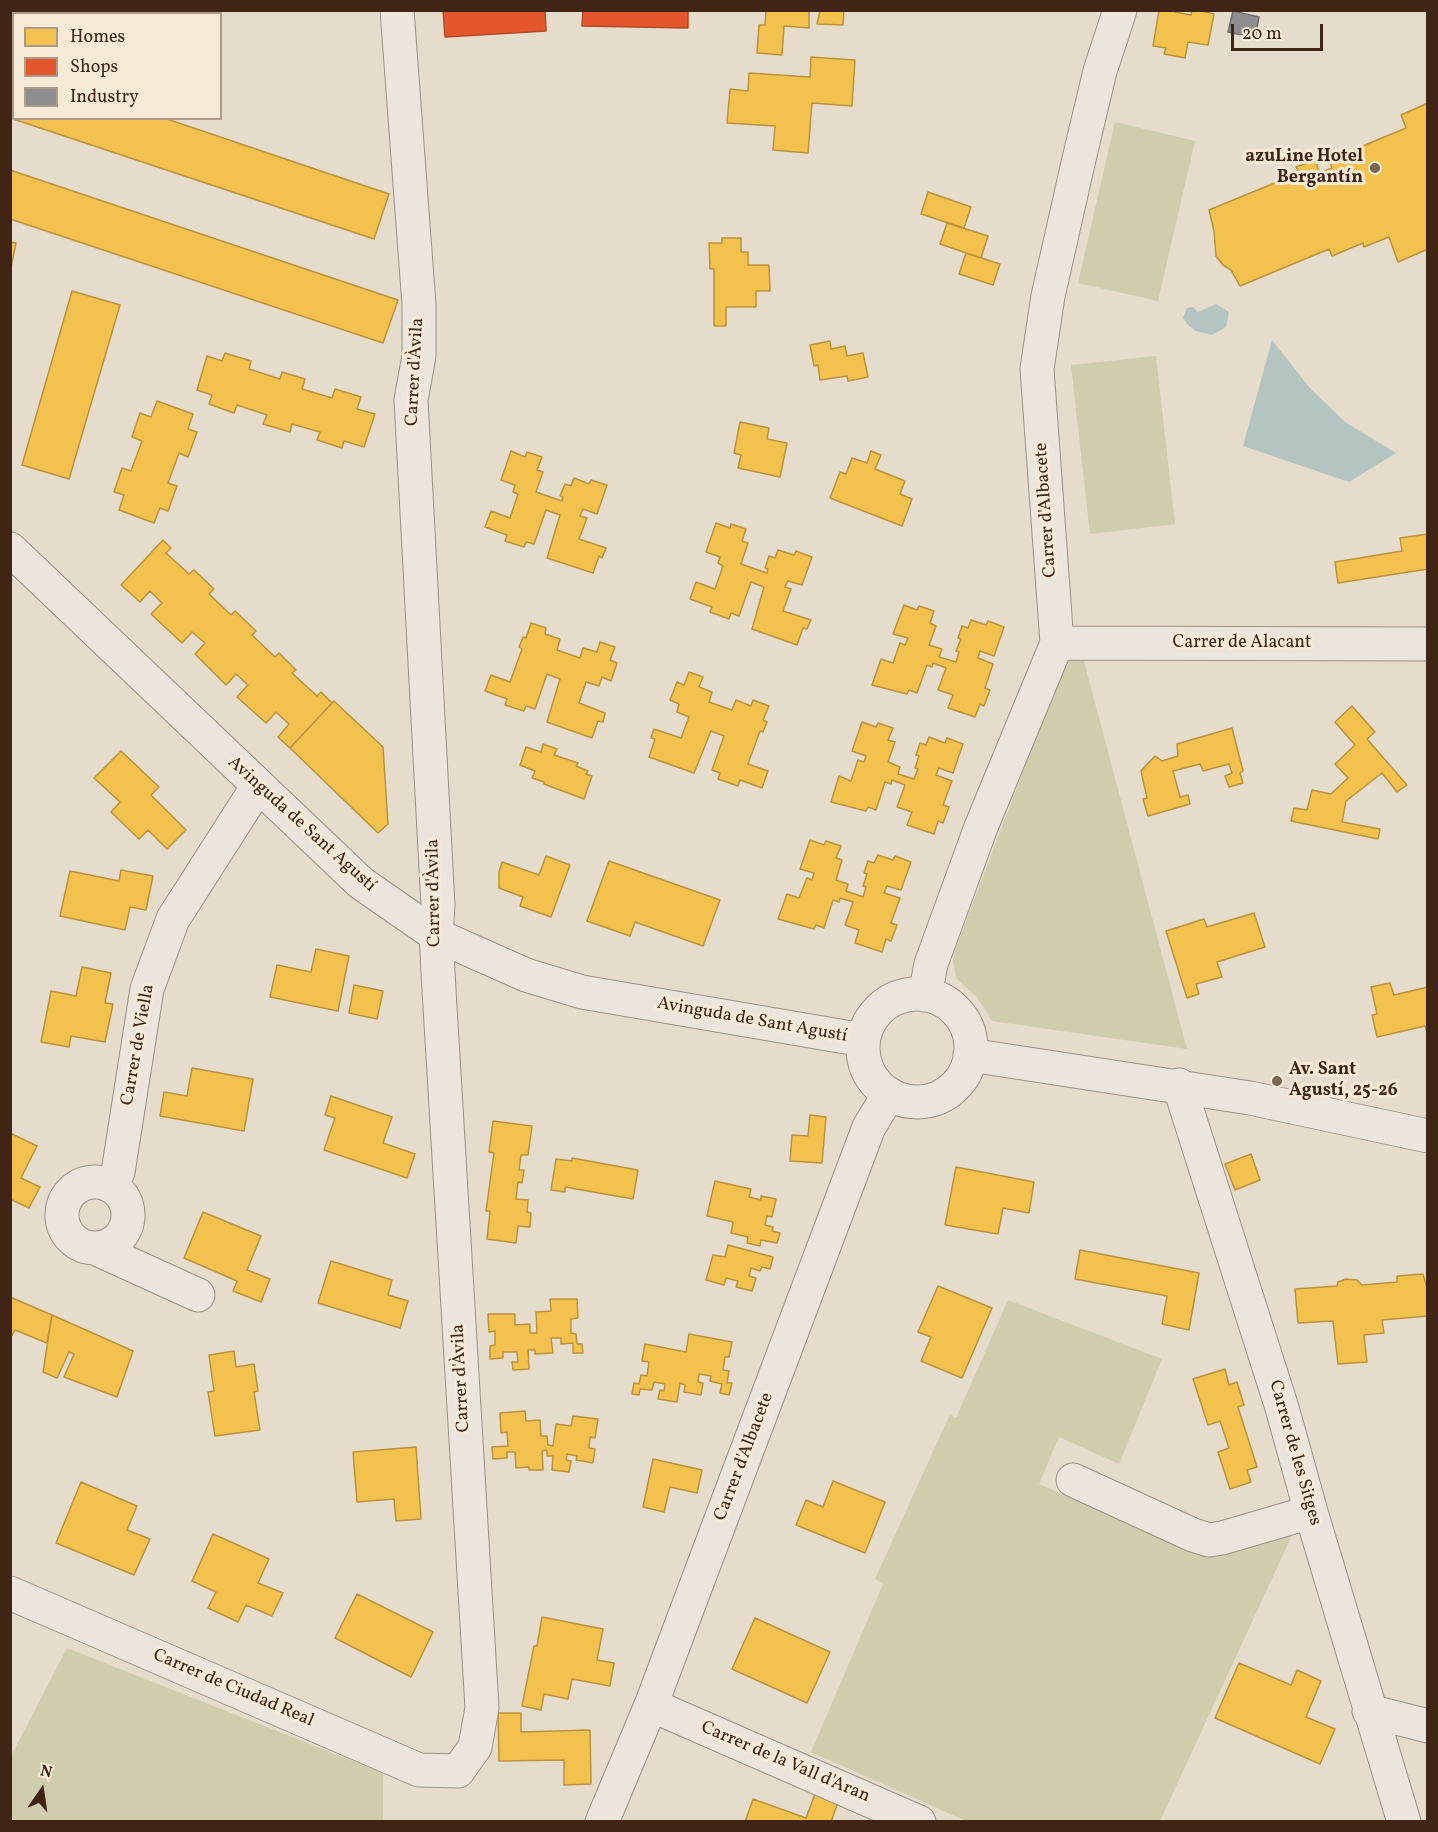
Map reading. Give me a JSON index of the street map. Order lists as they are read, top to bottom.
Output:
{
  "streets": {
    "street": [
      "Carrer d'Àvila",
      "Carrer d'Albacete",
      "Carrer de Alacant",
      "Avinguda de Sant Agustí",
      "Carrer de Viella",
      "Carrer de les Sitges",
      "Carrer de Ciudad Real",
      "Carrer de la Vall d'Aran"
    ]
  },
  "crossings": [
    ["Carrer d'Àvila", "Avinguda de Sant Agustí"],
    ["Carrer d'Àvila", "Carrer de Ciudad Real"],
    ["Carrer d'Albacete", "Carrer de Alacant"],
    ["Carrer d'Albacete", "Avinguda de Sant Agustí"],
    ["Carrer d'Albacete", "Carrer de la Vall d'Aran"],
    ["Avinguda de Sant Agustí", "Carrer de Viella"]
  ],
  "places": ["azuLine Hotel Bergantín", "Av. Sant Agustí, 25-26"],
  "legend": ["Homes", "Shops", "Industry"],
  "scale_bar": "20 m",
  "north": "top"
}
